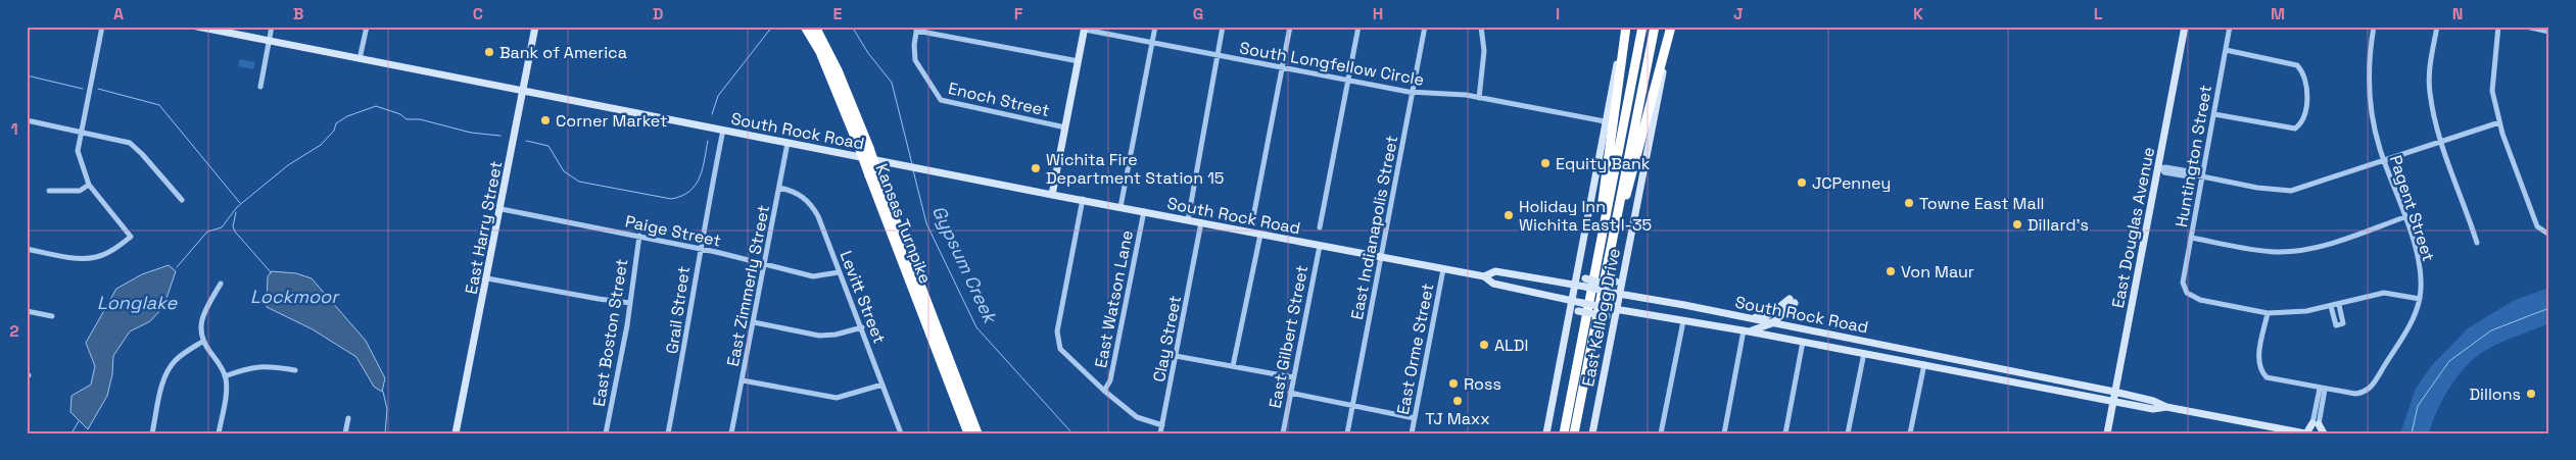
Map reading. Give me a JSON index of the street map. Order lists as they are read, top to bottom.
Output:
{
  "streets": {
    "highway": ["Kansas Turnpike"],
    "main road": [
      "South Rock Road",
      "East Harry Street",
      "East Douglas Avenue",
      "East Kellogg Drive"
    ],
    "street": [
      "South Longfellow Circle",
      "Enoch Street",
      "Huntington Street",
      "Pagent Street",
      "East Indianapolis Street",
      "Paige Street",
      "East Zimmerly Street",
      "Levitt Street",
      "East Watson Lane",
      "Grail Street",
      "East Boston Street",
      "East Gilbert Street",
      "Clay Street",
      "East Orme Street"
    ]
  },
  "crossings": [
    ["South Longfellow Circle", "East Indianapolis Street"],
    ["South Longfellow Circle", "East Watson Lane"],
    ["South Longfellow Circle", "East Kellogg Drive"],
    ["South Rock Road", "East Harry Street"],
    ["South Rock Road", "East Indianapolis Street"],
    ["South Rock Road", "East Douglas Avenue"],
    ["South Rock Road", "East Zimmerly Street"],
    ["South Rock Road", "East Watson Lane"],
    ["South Rock Road", "Grail Street"],
    ["South Rock Road", "East Kellogg Drive"],
    ["South Rock Road", "East Gilbert Street"],
    ["South Rock Road", "Clay Street"],
    ["South Rock Road", "East Orme Street"],
    ["Huntington Street", "Pagent Street"],
    ["East Harry Street", "Paige Street"],
    ["Paige Street", "East Zimmerly Street"],
    ["Paige Street", "Levitt Street"],
    ["Paige Street", "Grail Street"],
    ["Paige Street", "East Boston Street"],
    ["East Zimmerly Street", "Levitt Street"]
  ],
  "water": ["Gypsum Creek", "Lockmoor", "Longlake"],
  "places": [
    "Bank of America",
    "Corner Market",
    "Equity Bank",
    "Wichita Fire Department Station 15",
    "JCPenney",
    "Towne East Mall",
    "Holiday Inn Wichita East I-35",
    "Dillard's",
    "Von Maur",
    "ALDI",
    "Ross",
    "Dillons",
    "TJ Maxx"
  ],
  "grid": {
    "columns": [
      "A",
      "B",
      "C",
      "D",
      "E",
      "F",
      "G",
      "H",
      "I",
      "J",
      "K",
      "L",
      "M",
      "N"
    ],
    "rows": ["1", "2"]
  }
}
